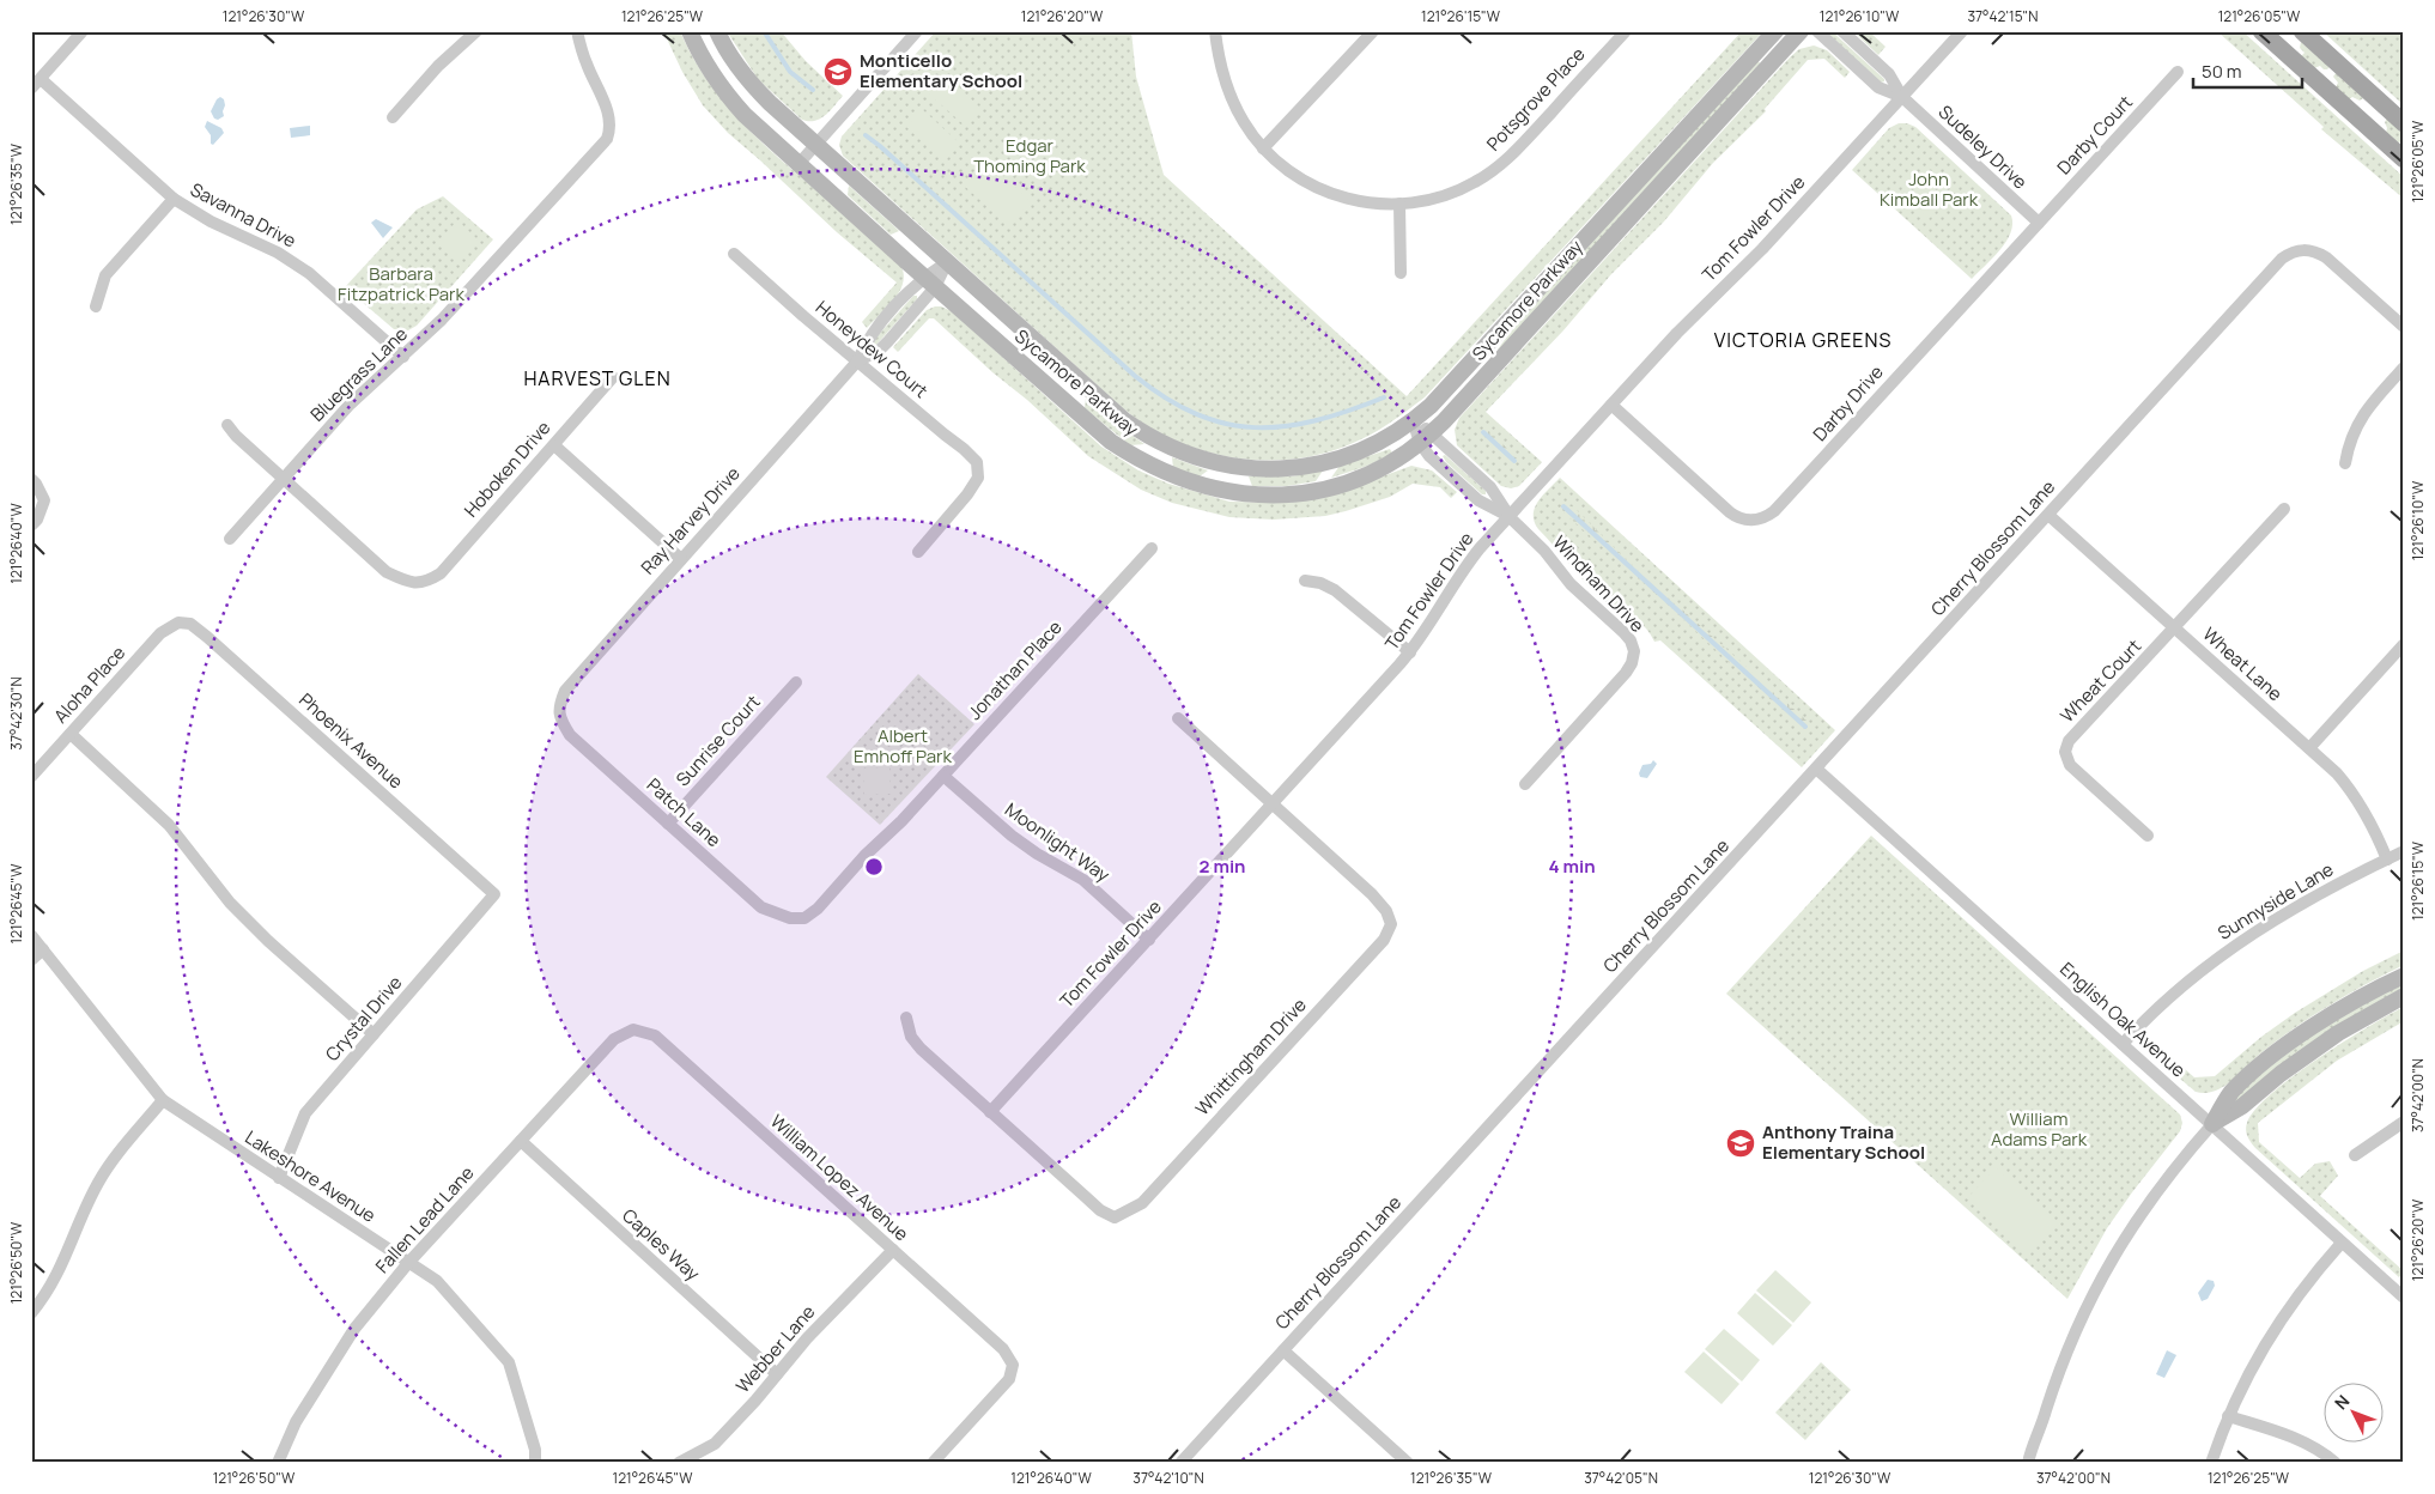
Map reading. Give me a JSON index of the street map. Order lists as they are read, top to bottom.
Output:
{
  "streets": {
    "main road": ["Sycamore Parkway"],
    "street": [
      "Potsgrove Place",
      "Darby Court",
      "Sudeley Drive",
      "Savanna Drive",
      "Tom Fowler Drive",
      "Honeydew Court",
      "Bluegrass Lane",
      "Darby Drive",
      "Hoboken Drive",
      "Ray Harvey Drive",
      "Cherry Blossom Lane",
      "Windham Drive",
      "Wheat Lane",
      "Jonathan Place",
      "Wheat Court",
      "Aloha Place",
      "Phoenix Avenue",
      "Sunrise Court",
      "Patch Lane",
      "Moonlight Way",
      "Sunnyside Lane",
      "Crystal Drive",
      "English Oak Avenue",
      "Whittingham Drive",
      "Lakeshore Avenue",
      "William Lopez Avenue",
      "Fallen Lead Lane",
      "Caples Way",
      "Webber Lane"
    ]
  },
  "crossings": [
    ["Darby Court", "Sudeley Drive"],
    ["Darby Court", "Darby Drive"],
    ["Sudeley Drive", "Tom Fowler Drive"],
    ["Sudeley Drive", "Darby Drive"],
    ["Savanna Drive", "Bluegrass Lane"],
    ["Tom Fowler Drive", "Darby Drive"],
    ["Tom Fowler Drive", "Windham Drive"],
    ["Tom Fowler Drive", "Moonlight Way"],
    ["Tom Fowler Drive", "Whittingham Drive"],
    ["Sycamore Parkway", "Ray Harvey Drive"],
    ["Sycamore Parkway", "Windham Drive"],
    ["Honeydew Court", "Ray Harvey Drive"],
    ["Bluegrass Lane", "Hoboken Drive"],
    ["Ray Harvey Drive", "Patch Lane"],
    ["Cherry Blossom Lane", "Wheat Lane"],
    ["Cherry Blossom Lane", "English Oak Avenue"],
    ["Wheat Lane", "Wheat Court"],
    ["Wheat Lane", "Sunnyside Lane"],
    ["Jonathan Place", "Patch Lane"],
    ["Jonathan Place", "Moonlight Way"],
    ["Aloha Place", "Phoenix Avenue"],
    ["Phoenix Avenue", "Crystal Drive"],
    ["Sunrise Court", "Patch Lane"],
    ["Sunnyside Lane", "English Oak Avenue"],
    ["Crystal Drive", "Lakeshore Avenue"],
    ["Lakeshore Avenue", "Fallen Lead Lane"],
    ["William Lopez Avenue", "Fallen Lead Lane"],
    ["William Lopez Avenue", "Webber Lane"],
    ["Fallen Lead Lane", "Caples Way"],
    ["Caples Way", "Webber Lane"]
  ],
  "districts": ["VICTORIA GREENS", "HARVEST GLEN"],
  "parks": [
    "Edgar Thoming Park",
    "John Kimball Park",
    "Barbara Fitzpatrick Park",
    "Albert Emhoff Park",
    "William Adams Park"
  ],
  "places": {
    "school or university": ["Monticello Elementary School", "Anthony Traina Elementary School"]
  },
  "scale_bar": "50 m",
  "north": "top left",
  "coordinates": [
    "121°26'30\"W",
    "121°26'25\"W",
    "121°26'20\"W",
    "121°26'15\"W",
    "121°26'10\"W",
    "37°42'15\"N",
    "121°26'05\"W",
    "121°26'35\"W",
    "121°26'40\"W",
    "37°42'30\"N",
    "121°26'45\"W",
    "37°42'00\"N",
    "121°26'50\"W",
    "37°42'10\"N",
    "37°42'05\"N"
  ],
  "rings": ["2 min", "4 min"]
}
